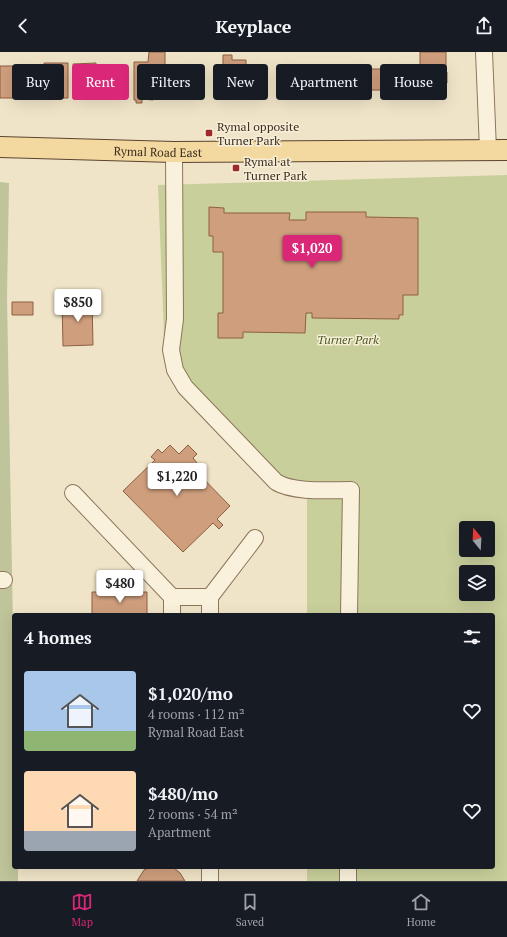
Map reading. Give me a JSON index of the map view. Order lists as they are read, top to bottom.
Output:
{
  "streets": {
    "main road": ["Rymal Road East"]
  },
  "parks": ["Turner Park"],
  "places": {
    "transit": ["Rymal opposite Turner Park", "Rymal at Turner Park"]
  },
  "north": "top",
  "page": {
    "header": "Keyplace",
    "chip": [
      "Buy",
      "Rent",
      "Filters",
      "New",
      "Apartment",
      "House"
    ],
    "price": [
      "$1,020",
      "$850",
      "$1,220",
      "$480"
    ],
    "heading": "4 homes",
    "list": [
      {
        "name": "$1,020/mo",
        "note": "4 rooms · 112 m² · Rymal Road East"
      },
      {
        "name": "$480/mo",
        "note": "2 rooms · 54 m² · Apartment"
      }
    ],
    "tabs": ["Map", "Saved", "Home"]
  }
}
